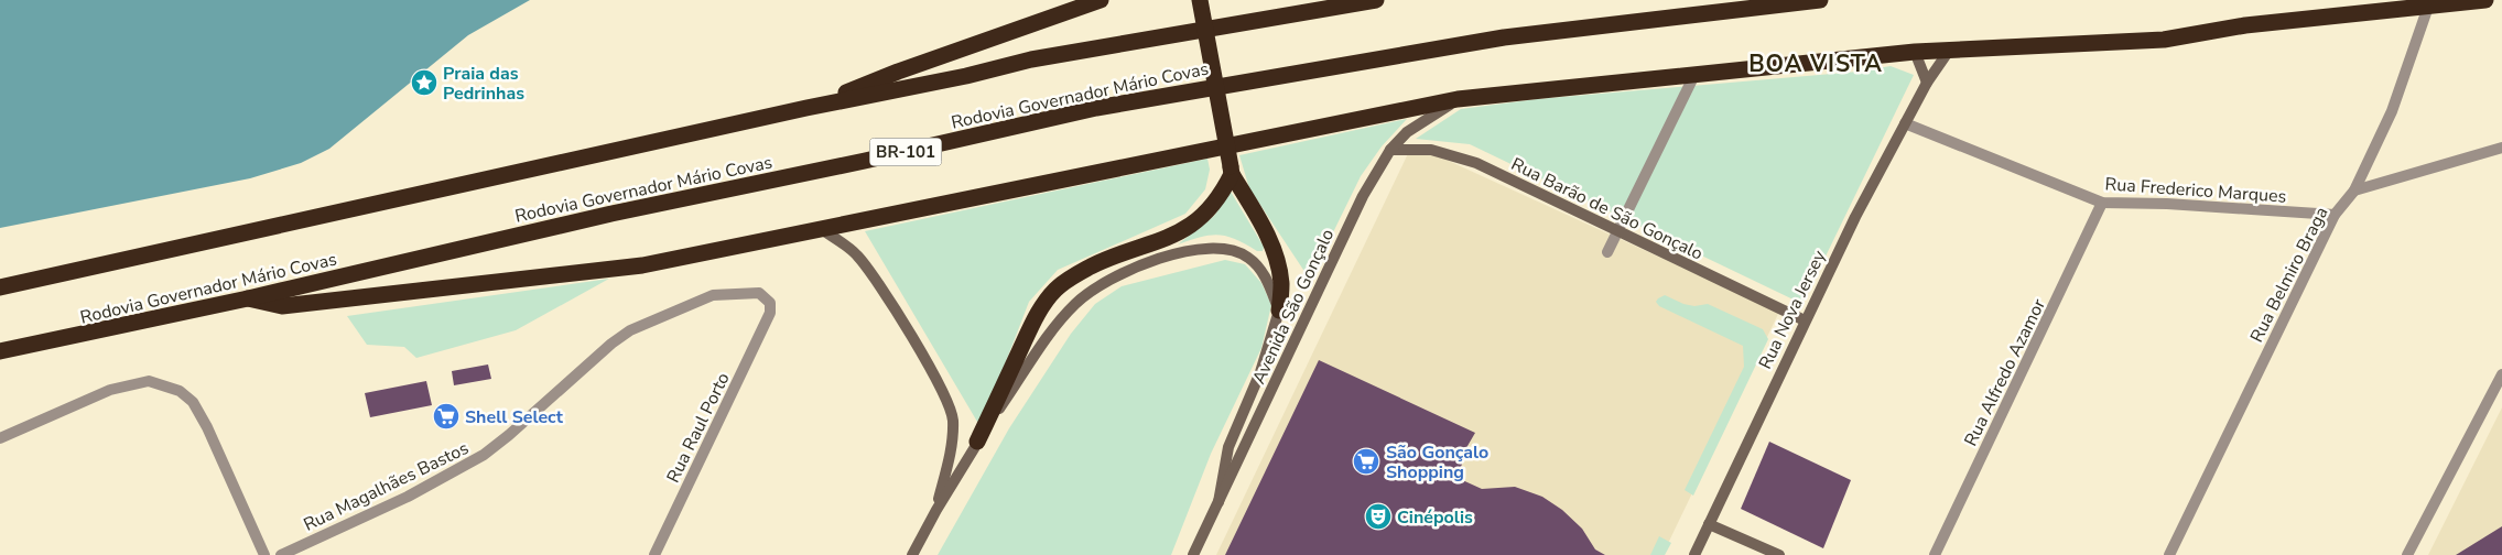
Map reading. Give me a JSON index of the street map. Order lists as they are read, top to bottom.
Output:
{
  "streets": {
    "highway": ["Rodovia Governador Mário Covas", "BR-101"],
    "street": [
      "Rua Frederico Marques",
      "Rua Barão de São Gonçalo",
      "Rua Belmiro Braga",
      "Avenida São Gonçalo",
      "Rua Nova Jersey",
      "Rua Alfredo Azamor",
      "Rua Raul Porto",
      "Rua Magalhães Bastos"
    ]
  },
  "crossings": [
    ["Rua Frederico Marques", "Rua Belmiro Braga"],
    ["Rua Frederico Marques", "Rua Nova Jersey"],
    ["Rua Frederico Marques", "Rua Alfredo Azamor"],
    ["Rua Barão de São Gonçalo", "Avenida São Gonçalo"],
    ["Rua Barão de São Gonçalo", "Rua Nova Jersey"],
    ["Rua Raul Porto", "Rua Magalhães Bastos"]
  ],
  "districts": ["BOA VISTA"],
  "places": {
    "place": ["Praia das Pedrinhas"],
    "supermarket": ["Shell Select", "São Gonçalo Shopping"],
    "theatre": ["Cinépolis"]
  }
}
